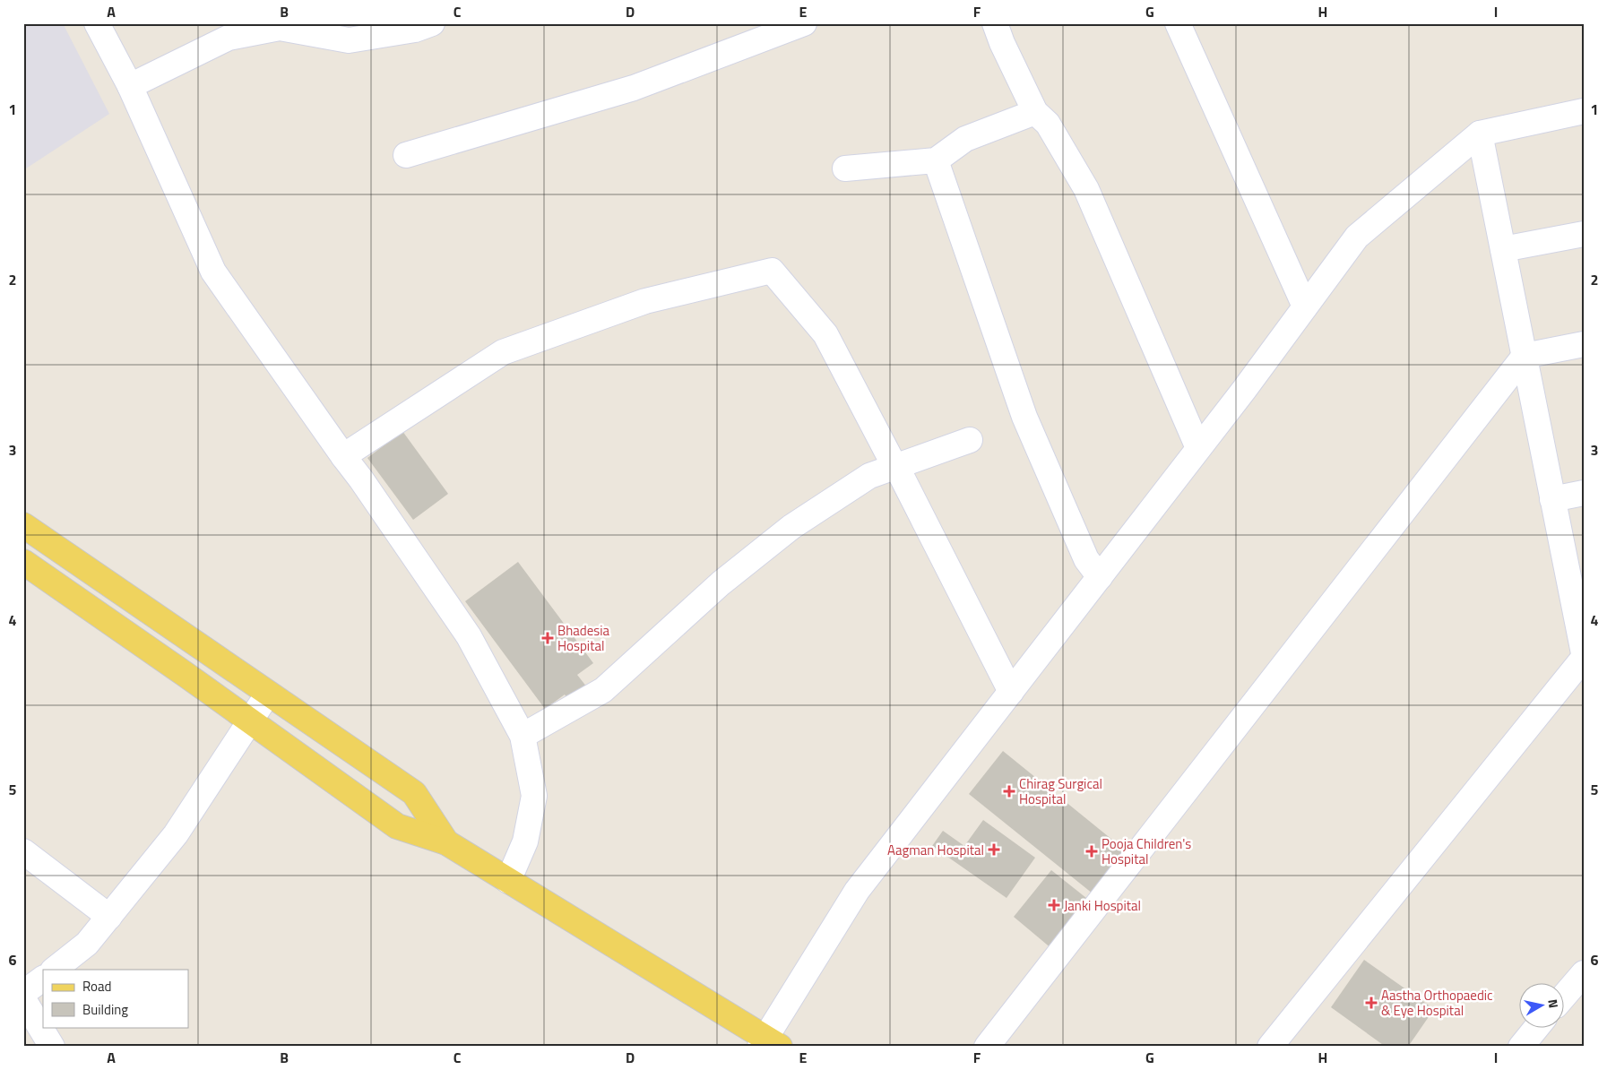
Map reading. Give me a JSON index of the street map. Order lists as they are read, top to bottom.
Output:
{
  "places": {
    "health": [
      "Bhadesia Hospital",
      "Chirag Surgical Hospital",
      "Aagman Hospital",
      "Pooja Children's Hospital",
      "Janki Hospital",
      "Aastha Orthopaedic & Eye Hospital"
    ]
  },
  "legend": ["Road", "Building"],
  "north": "right",
  "grid": {
    "columns": [
      "A",
      "B",
      "C",
      "D",
      "E",
      "F",
      "G",
      "H",
      "I"
    ],
    "rows": [
      "1",
      "2",
      "3",
      "4",
      "5",
      "6"
    ]
  }
}
